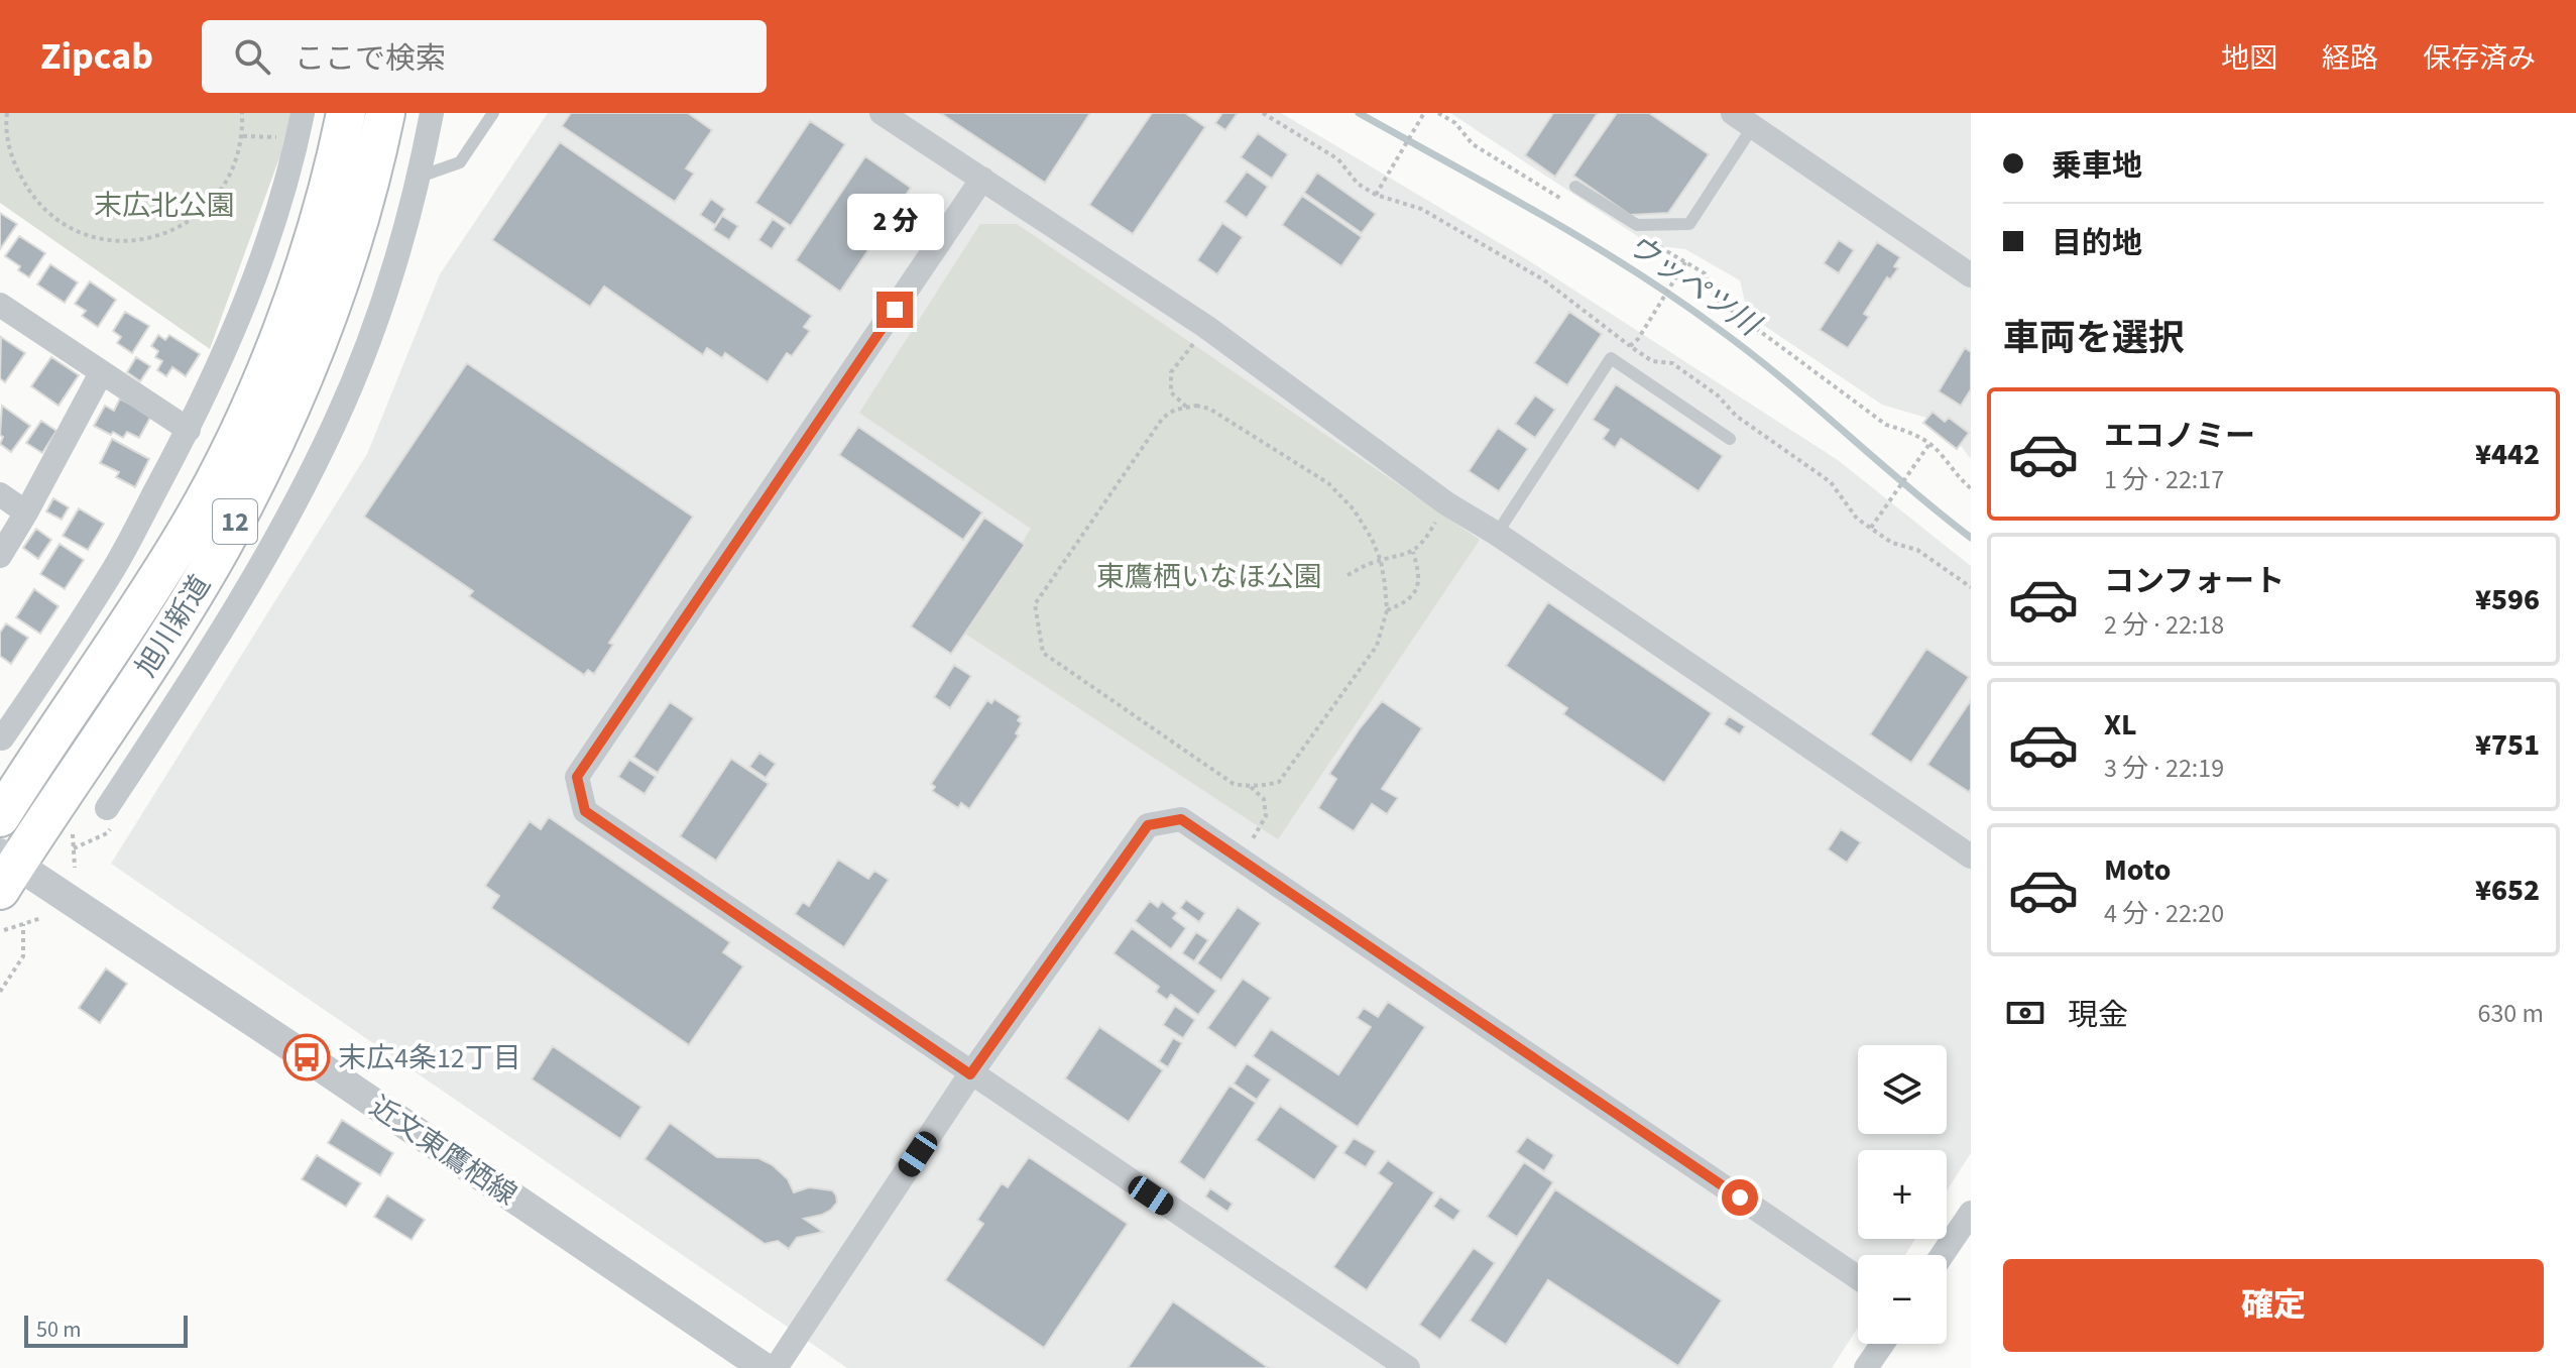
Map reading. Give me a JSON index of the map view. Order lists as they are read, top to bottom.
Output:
{
  "streets": {
    "highway": ["12", "旭川新道"],
    "street": ["近文東鷹栖線"]
  },
  "crossings": [
    ["旭川新道", "近文東鷹栖線"]
  ],
  "water": ["ウッペツ川"],
  "parks": ["末広北公園", "東鷹栖いなほ公園"],
  "places": {
    "bus stop": ["末広4条12丁目"]
  },
  "scale_bar": "50 m",
  "page": {
    "header": "Zipcab",
    "search": "ここで検索",
    "nav": ["地図", "経路", "保存済み"],
    "banner": ["乗車地", "目的地"],
    "bubble": "2 分",
    "heading": "車両を選択",
    "list": [
      {
        "name": "エコノミー",
        "note": "1 分 · 22:17",
        "value": "¥442"
      },
      {
        "name": "コンフォート",
        "note": "2 分 · 22:18",
        "value": "¥596"
      },
      {
        "name": "XL",
        "note": "3 分 · 22:19",
        "value": "¥751"
      },
      {
        "name": "Moto",
        "note": "4 分 · 22:20",
        "value": "¥652"
      }
    ],
    "pay": ["現金", "630 m"],
    "map_buttons": ["+", "−"],
    "buttons": "確定",
    "scale": "50 m"
  }
}
